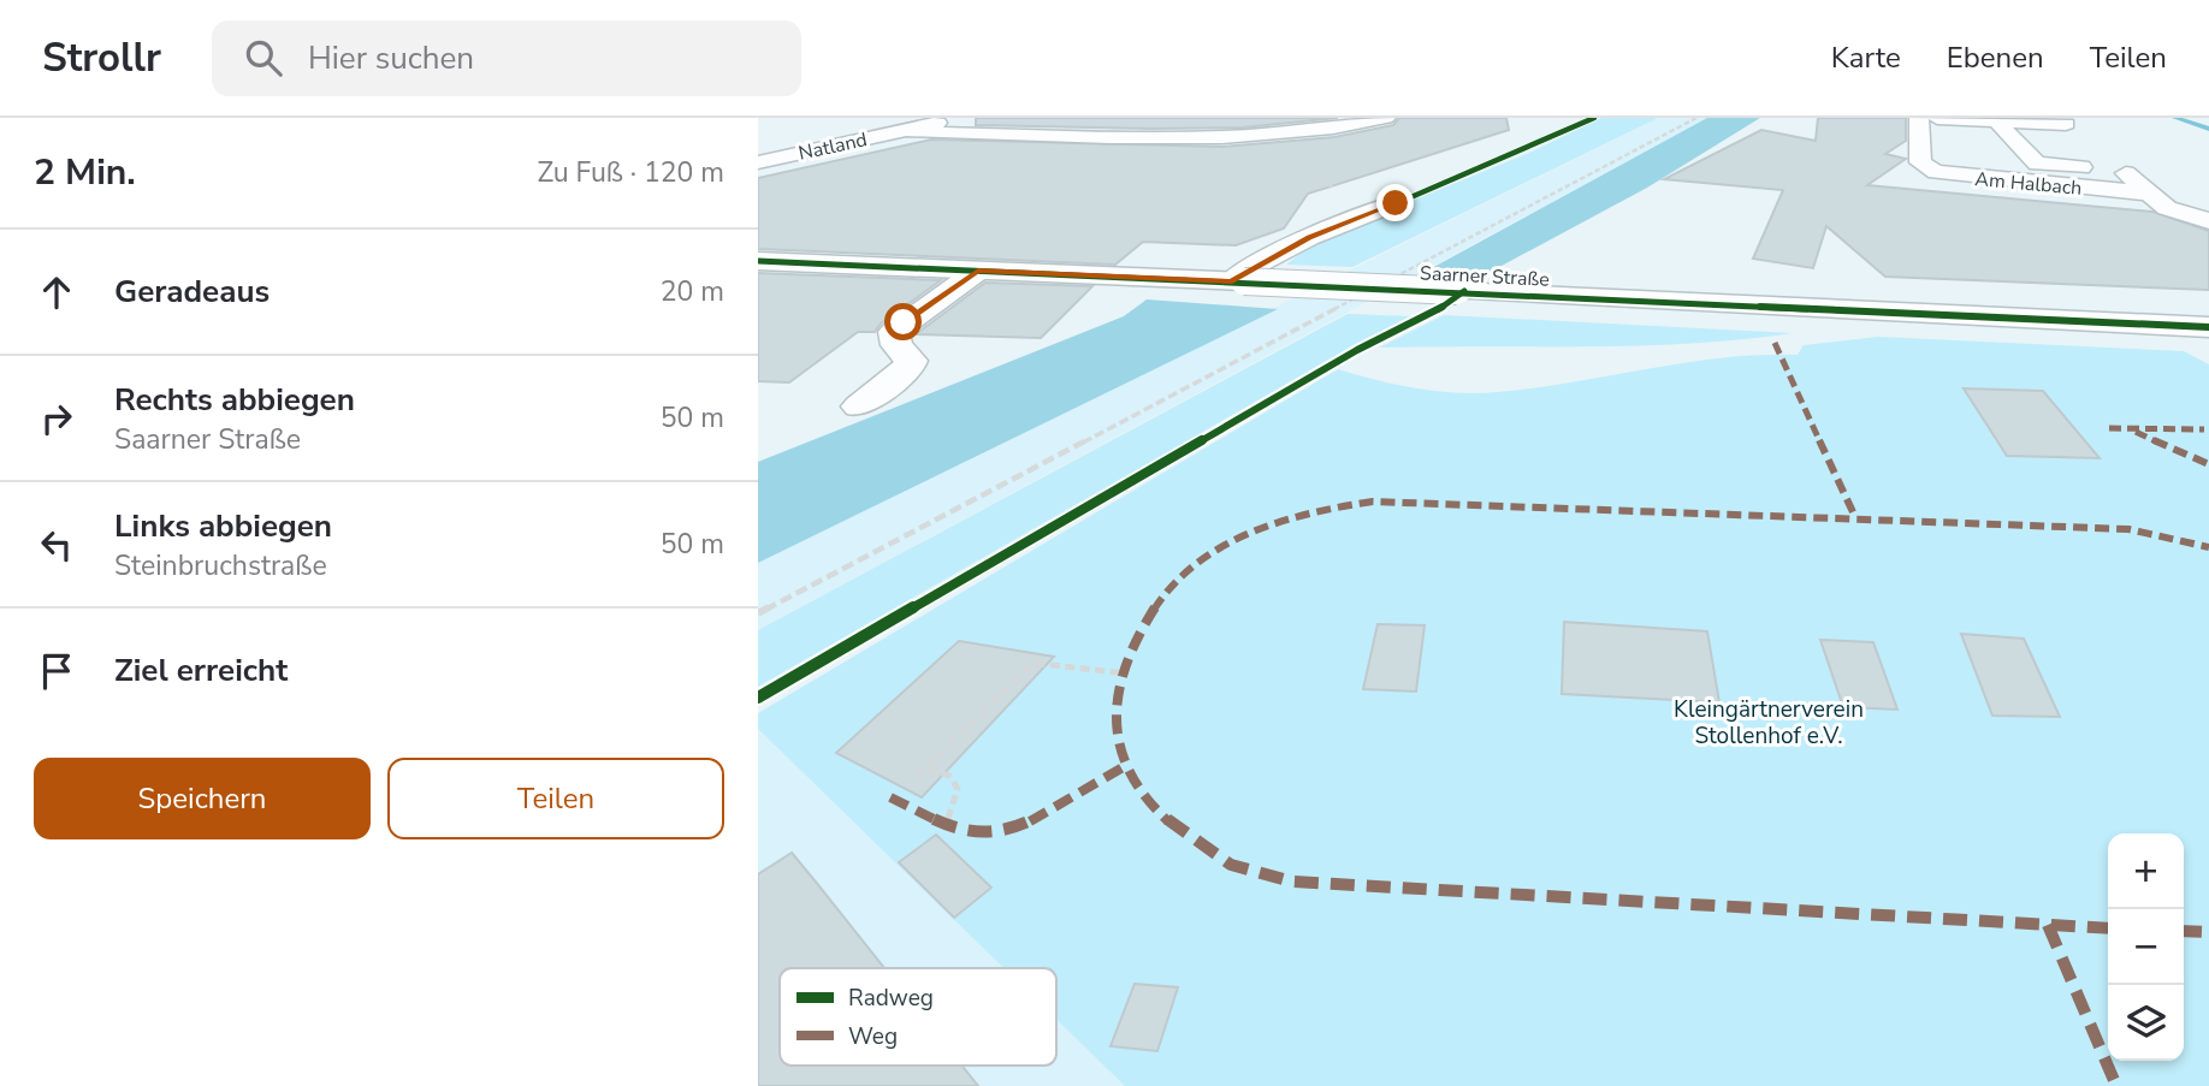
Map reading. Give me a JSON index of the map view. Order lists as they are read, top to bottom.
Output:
{
  "streets": {
    "main road": ["Natland", "Am Halbach", "Saarner Straße"]
  },
  "parks": ["Kleingärtnerverein Stollenhof e.V."],
  "legend": ["Radweg", "Weg"],
  "page": {
    "header": "Strollr",
    "search": "Hier suchen",
    "nav": ["Karte", "Ebenen", "Teilen"],
    "heading": ["2 Min.", "Zu Fuß · 120 m"],
    "list": [
      ["Geradeaus", "20 m"],
      ["Rechts abbiegen", "Saarner Straße", "50 m"],
      ["Links abbiegen", "Steinbruchstraße", "50 m"],
      "Ziel erreicht"
    ],
    "buttons": ["Speichern", "Teilen"],
    "map_buttons": ["+", "−"]
  }
}
